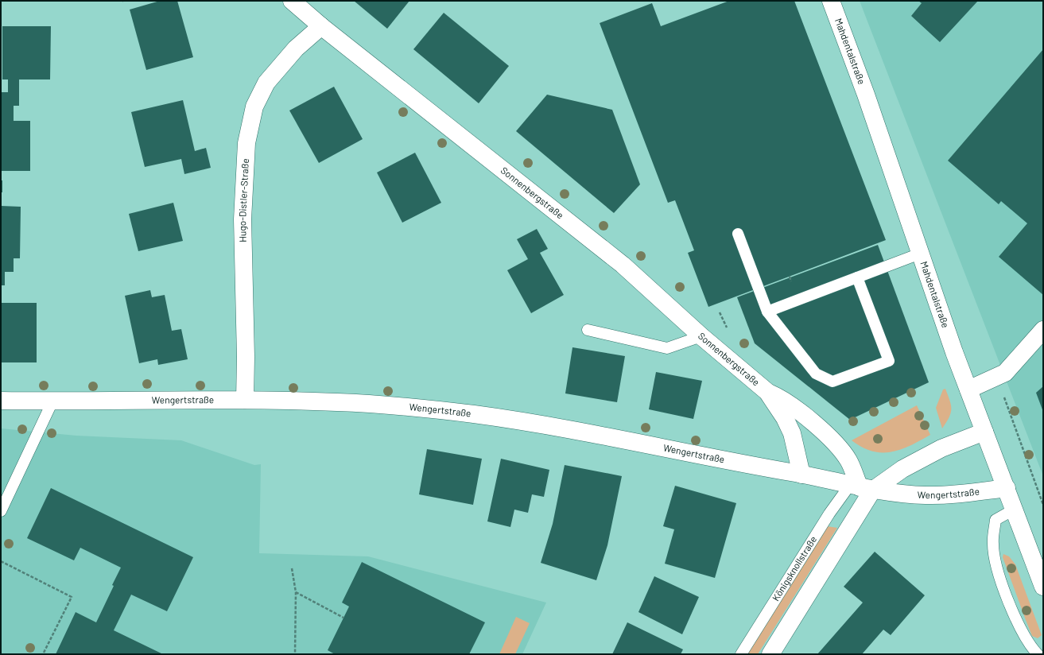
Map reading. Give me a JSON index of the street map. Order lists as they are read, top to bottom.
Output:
{
  "streets": {
    "street": [
      "Mahdentalstraße",
      "Sonnenbergstraße",
      "Hugo-Distler-Straße",
      "Wengertstraße"
    ],
    "lane": ["Königsknollstraße"]
  },
  "crossings": [
    ["Mahdentalstraße", "Wengertstraße"],
    ["Sonnenbergstraße", "Hugo-Distler-Straße"],
    ["Sonnenbergstraße", "Wengertstraße"],
    ["Sonnenbergstraße", "Königsknollstraße"],
    ["Hugo-Distler-Straße", "Wengertstraße"],
    ["Wengertstraße", "Königsknollstraße"]
  ]
}
